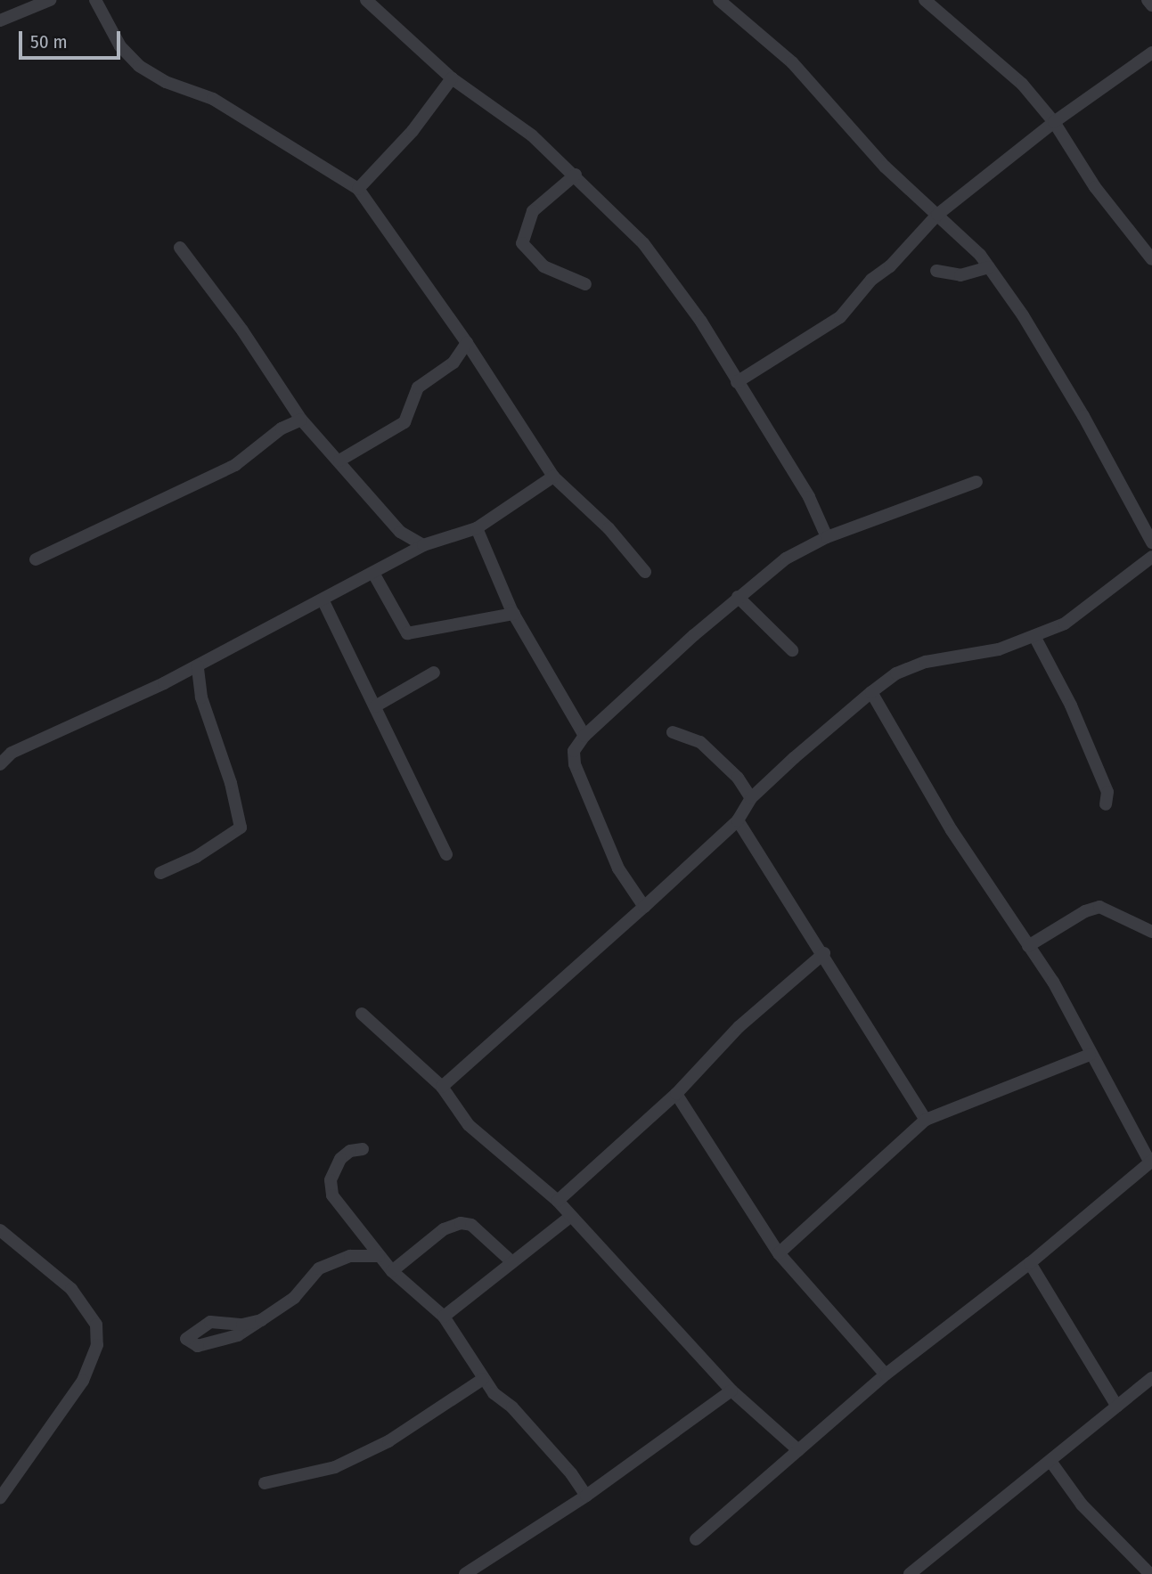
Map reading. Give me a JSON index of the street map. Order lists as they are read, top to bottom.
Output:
{
  "scale_bar": "50 m"
}
